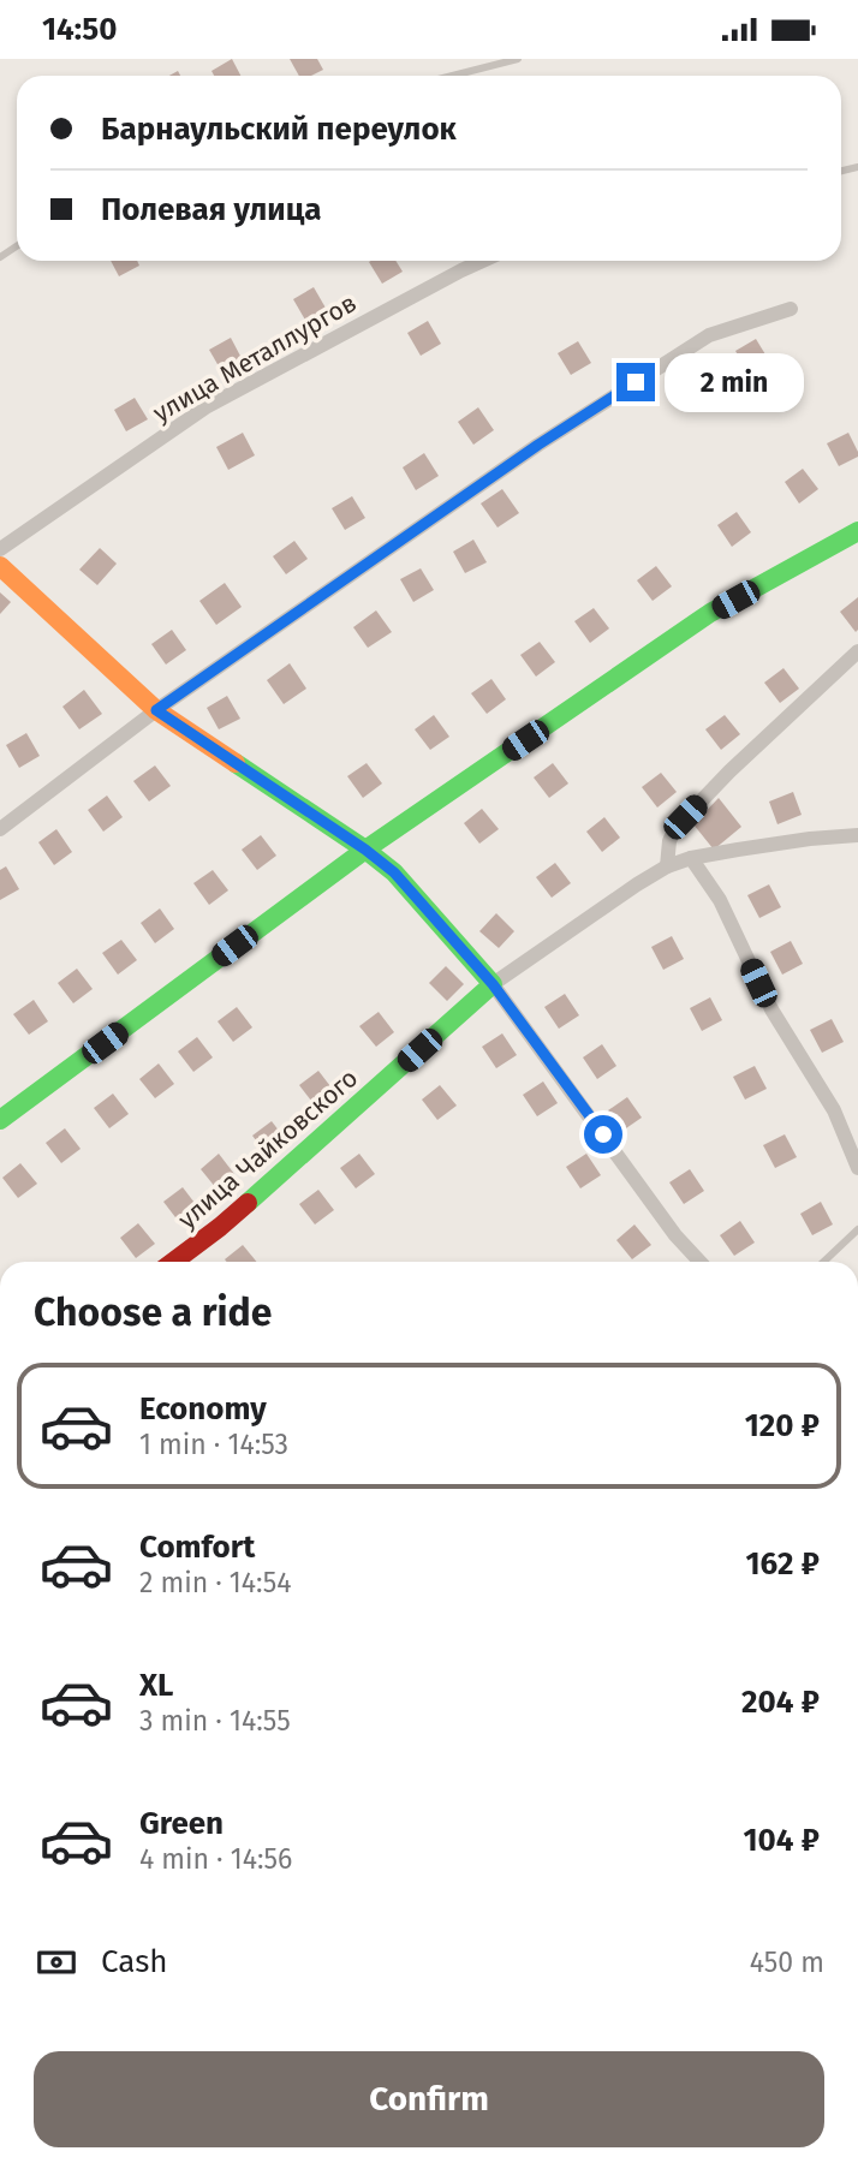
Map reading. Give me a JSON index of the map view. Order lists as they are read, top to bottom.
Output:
{
  "streets": {
    "street": ["улица Металлургов", "улица Чайковского"]
  },
  "page": {
    "status": "14:50",
    "banner": ["Барнаульский переулок", "Полевая улица"],
    "bubble": "2 min",
    "heading": "Choose a ride",
    "list": [
      {
        "name": "Economy",
        "note": "1 min · 14:53",
        "value": "120 ₽"
      },
      {
        "name": "Comfort",
        "note": "2 min · 14:54",
        "value": "162 ₽"
      },
      {
        "name": "XL",
        "note": "3 min · 14:55",
        "value": "204 ₽"
      },
      {
        "name": "Green",
        "note": "4 min · 14:56",
        "value": "104 ₽"
      }
    ],
    "pay": ["Cash", "450 m"],
    "buttons": "Confirm"
  }
}
